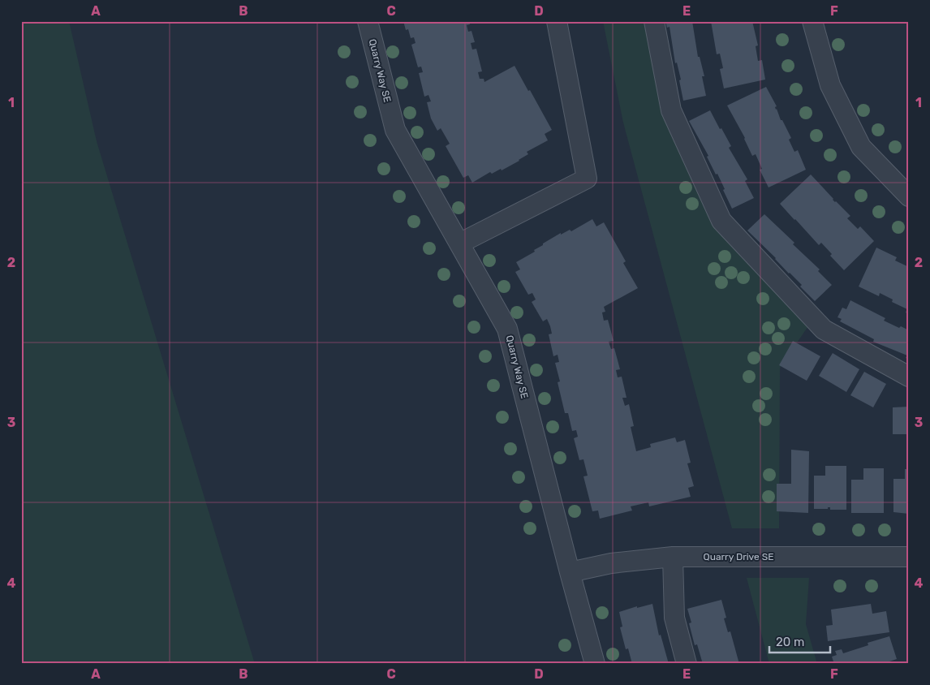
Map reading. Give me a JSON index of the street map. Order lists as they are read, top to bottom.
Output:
{
  "streets": {
    "street": ["Quarry Way SE", "Quarry Drive SE"]
  },
  "crossings": [
    ["Quarry Way SE", "Quarry Drive SE"]
  ],
  "scale_bar": "20 m",
  "grid": {
    "columns": [
      "A",
      "B",
      "C",
      "D",
      "E",
      "F"
    ],
    "rows": [
      "1",
      "2",
      "3",
      "4"
    ]
  }
}
